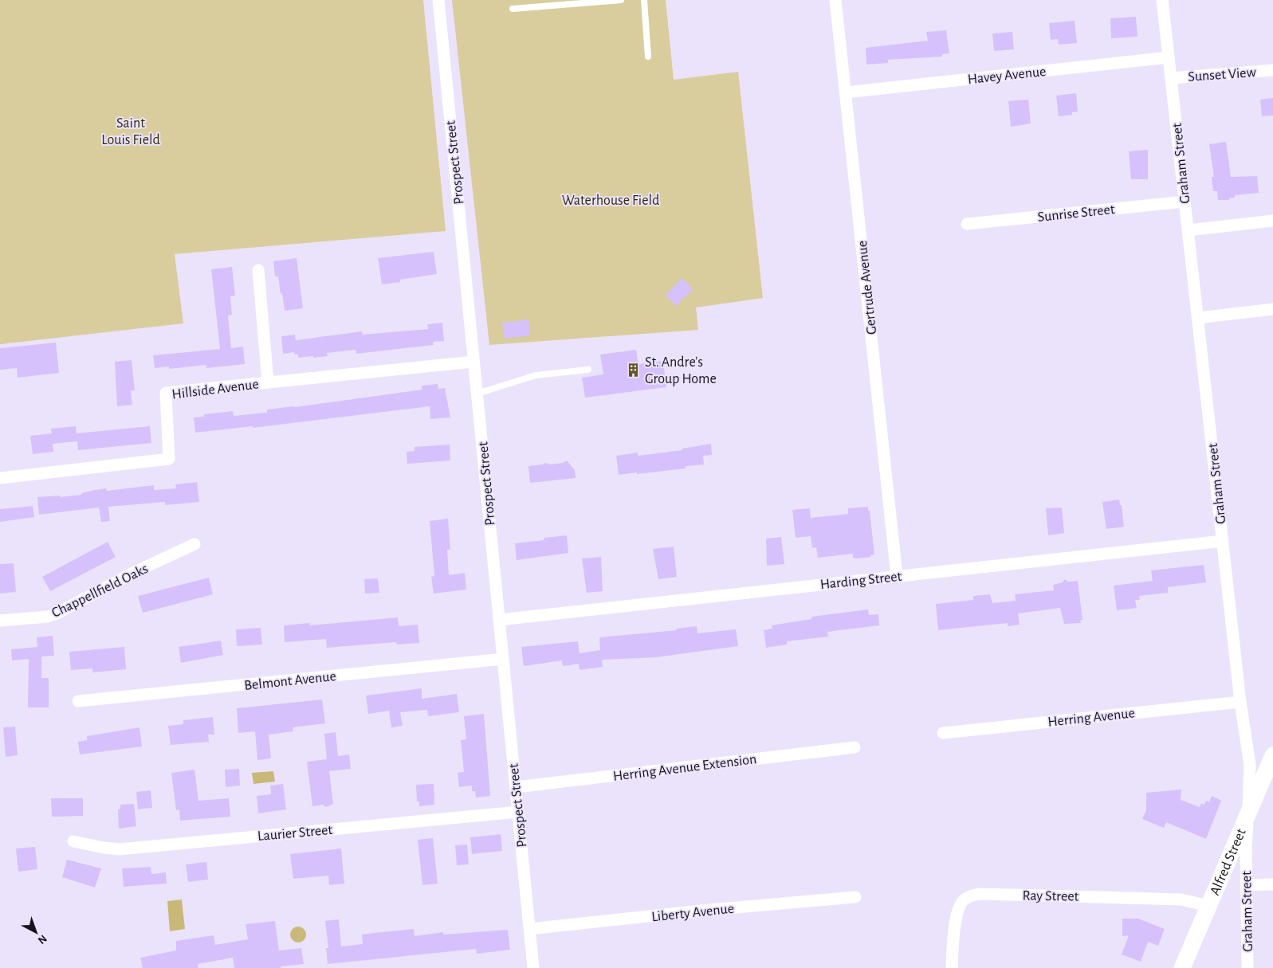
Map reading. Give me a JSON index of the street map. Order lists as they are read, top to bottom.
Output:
{
  "streets": {
    "main road": ["Alfred Street"],
    "street": [
      "Sunset View",
      "Havey Avenue",
      "Prospect Street",
      "Graham Street",
      "Sunrise Street",
      "Gertrude Avenue",
      "Hillside Avenue",
      "Harding Street",
      "Chappellfield Oaks",
      "Belmont Avenue",
      "Herring Avenue",
      "Herring Avenue Extension",
      "Laurier Street",
      "Ray Street",
      "Liberty Avenue"
    ]
  },
  "crossings": [
    ["Sunset View", "Graham Street"],
    ["Havey Avenue", "Graham Street"],
    ["Havey Avenue", "Gertrude Avenue"],
    ["Prospect Street", "Hillside Avenue"],
    ["Prospect Street", "Harding Street"],
    ["Prospect Street", "Belmont Avenue"],
    ["Prospect Street", "Herring Avenue Extension"],
    ["Prospect Street", "Laurier Street"],
    ["Prospect Street", "Liberty Avenue"],
    ["Graham Street", "Sunrise Street"],
    ["Graham Street", "Harding Street"],
    ["Graham Street", "Herring Avenue"],
    ["Graham Street", "Alfred Street"],
    ["Gertrude Avenue", "Harding Street"],
    ["Alfred Street", "Ray Street"]
  ],
  "parks": ["Saint Louis Field", "Waterhouse Field"],
  "places": {
    "building": ["St. Andre's Group Home"]
  },
  "north": "bottom right"
}
